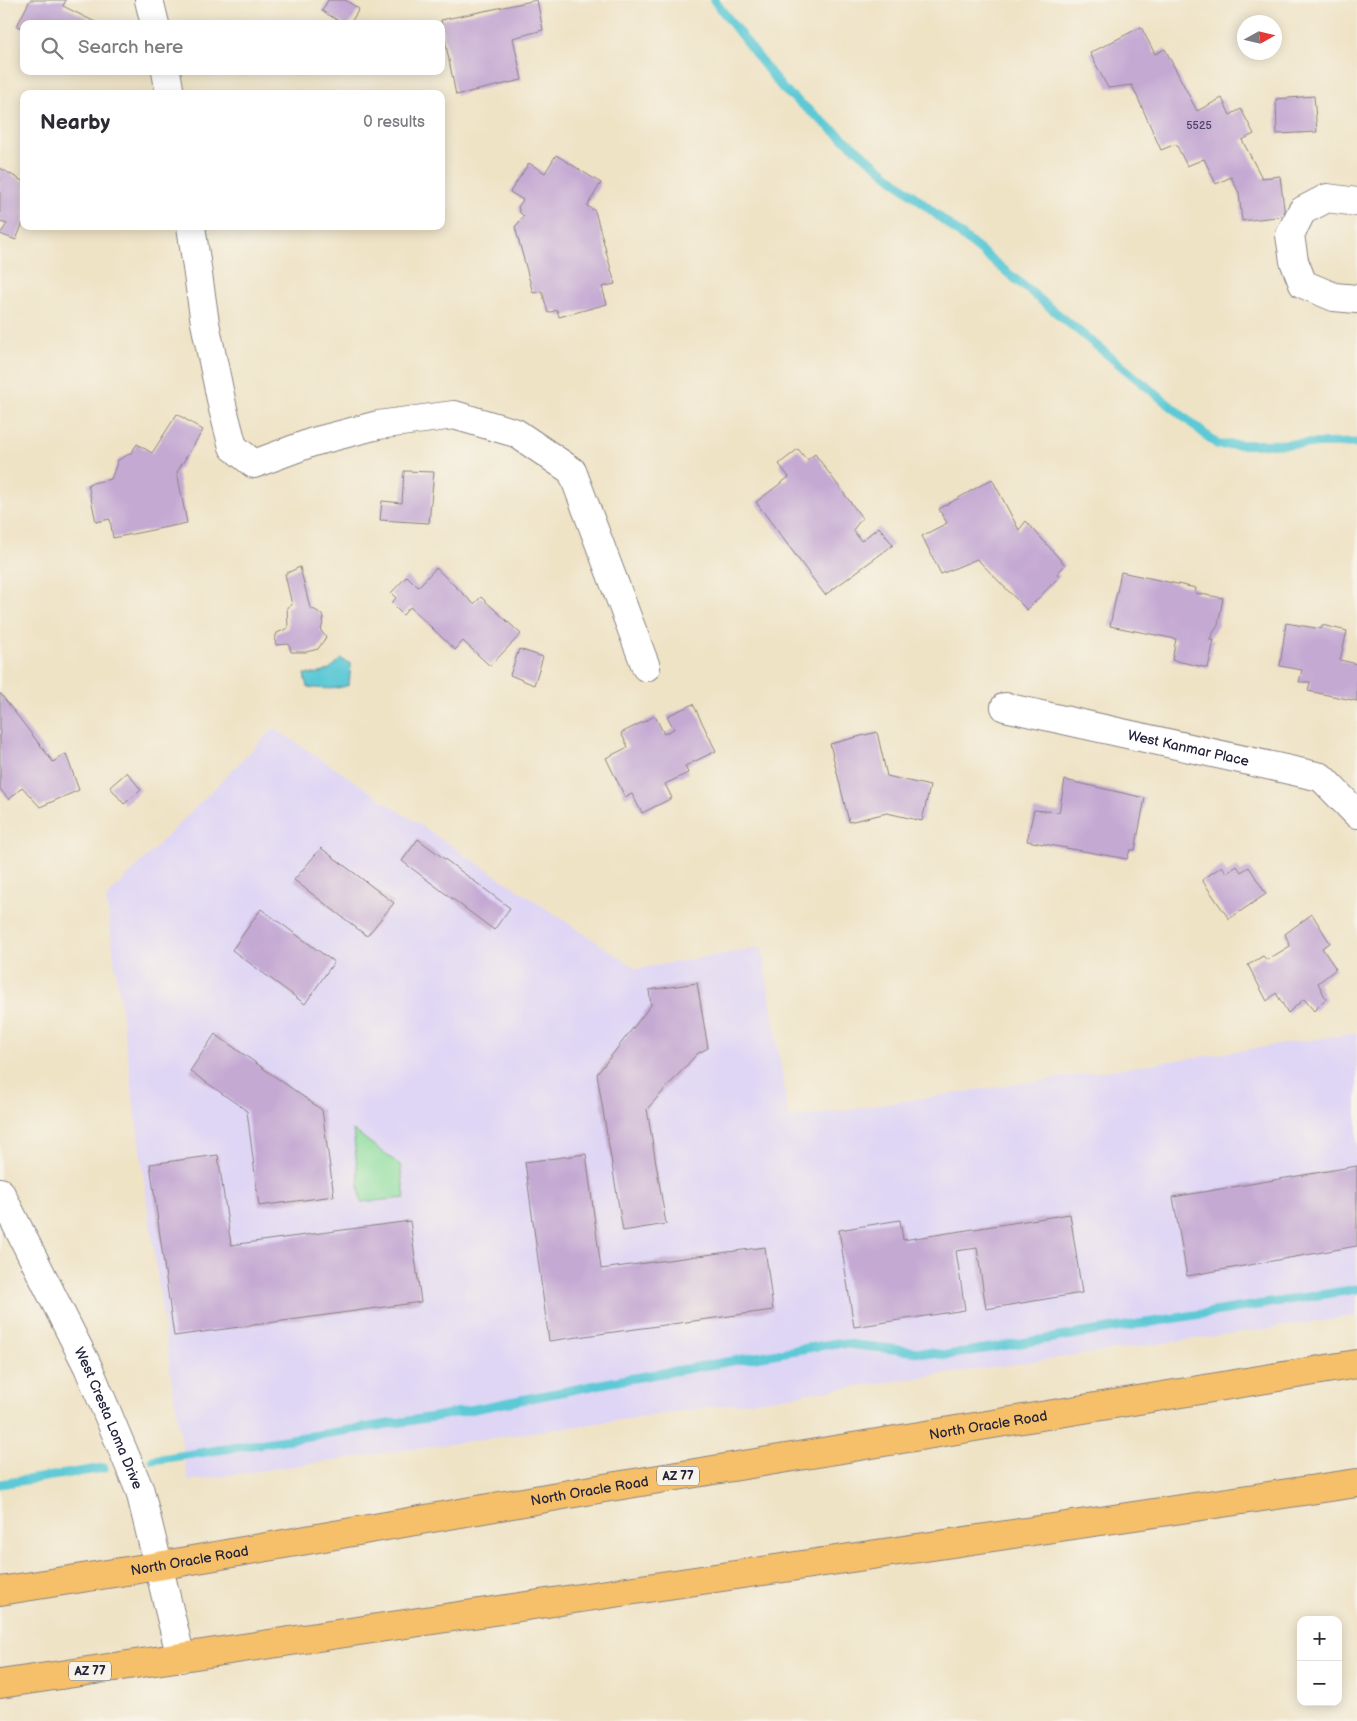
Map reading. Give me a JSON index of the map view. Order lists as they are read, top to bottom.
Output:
{
  "streets": {
    "highway": ["North Oracle Road", "AZ 77"],
    "street": ["West Kanmar Place", "West Cresta Loma Drive"]
  },
  "crossings": [
    ["West Cresta Loma Drive", "North Oracle Road"],
    ["West Cresta Loma Drive", "AZ 77"]
  ],
  "house_numbers": ["5525"],
  "north": "right",
  "page": {
    "search": "Search here",
    "heading": ["Nearby", "0 results"],
    "map_buttons": ["+", "−"]
  }
}
